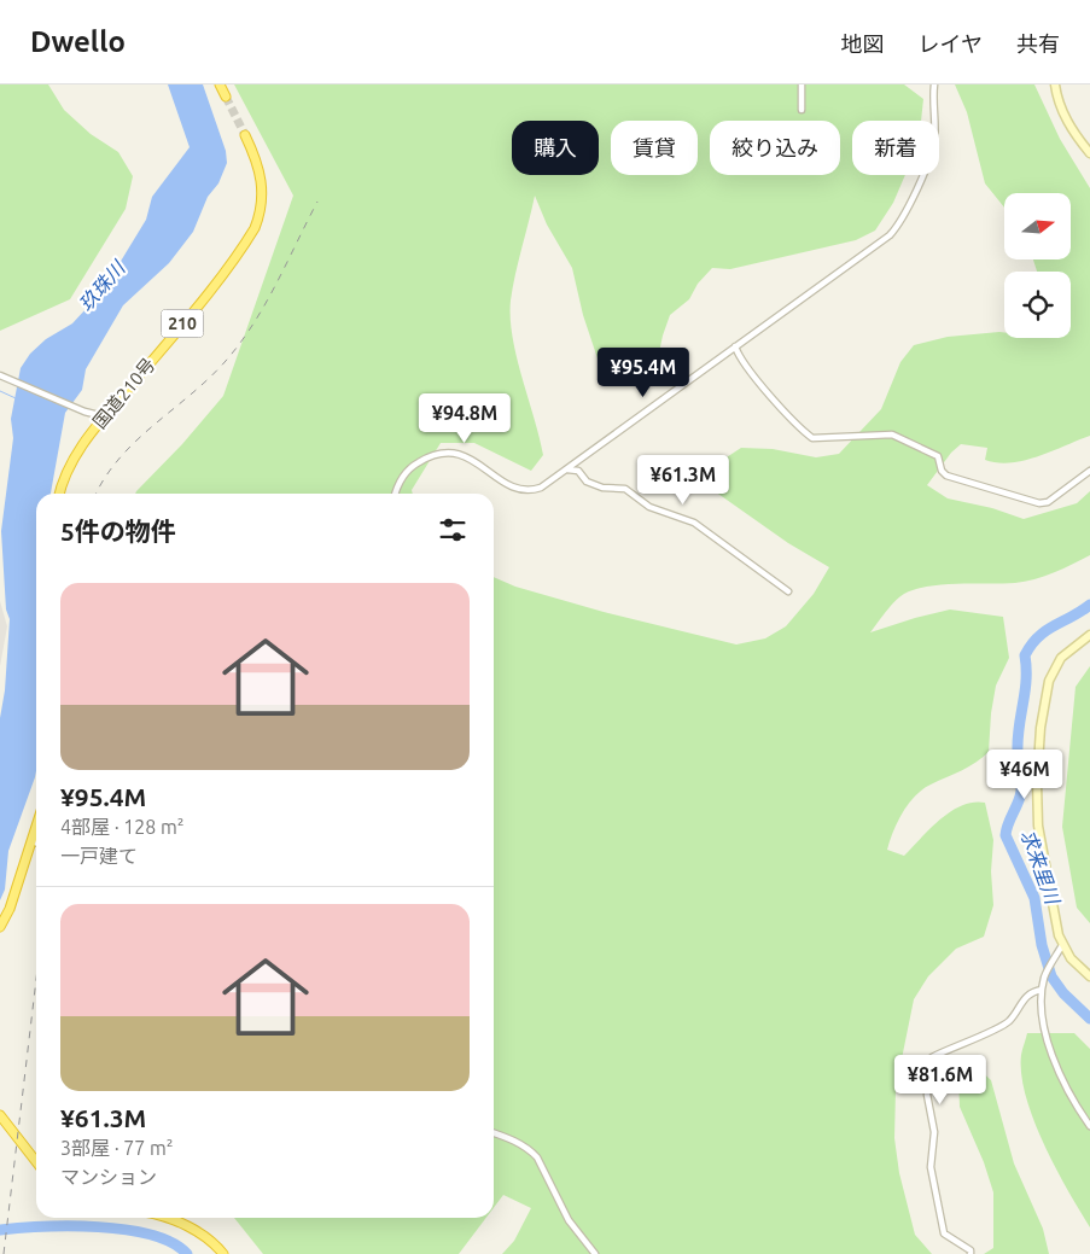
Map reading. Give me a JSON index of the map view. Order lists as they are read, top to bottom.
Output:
{
  "streets": {
    "highway": ["210", "国道210号"]
  },
  "water": ["玖珠川", "求来里川"],
  "north": "right",
  "page": {
    "header": "Dwello",
    "nav": ["地図", "レイヤ", "共有"],
    "chip": [
      "購入",
      "賃貸",
      "絞り込み",
      "新着"
    ],
    "price": [
      "¥95.4M",
      "¥94.8M",
      "¥61.3M",
      "¥46M",
      "¥81.6M"
    ],
    "heading": "5件の物件",
    "list": [
      {
        "name": "¥95.4M",
        "note": "4部屋 · 128 m² · 一戸建て"
      },
      {
        "name": "¥61.3M",
        "note": "3部屋 · 77 m² · マンション"
      }
    ]
  }
}
